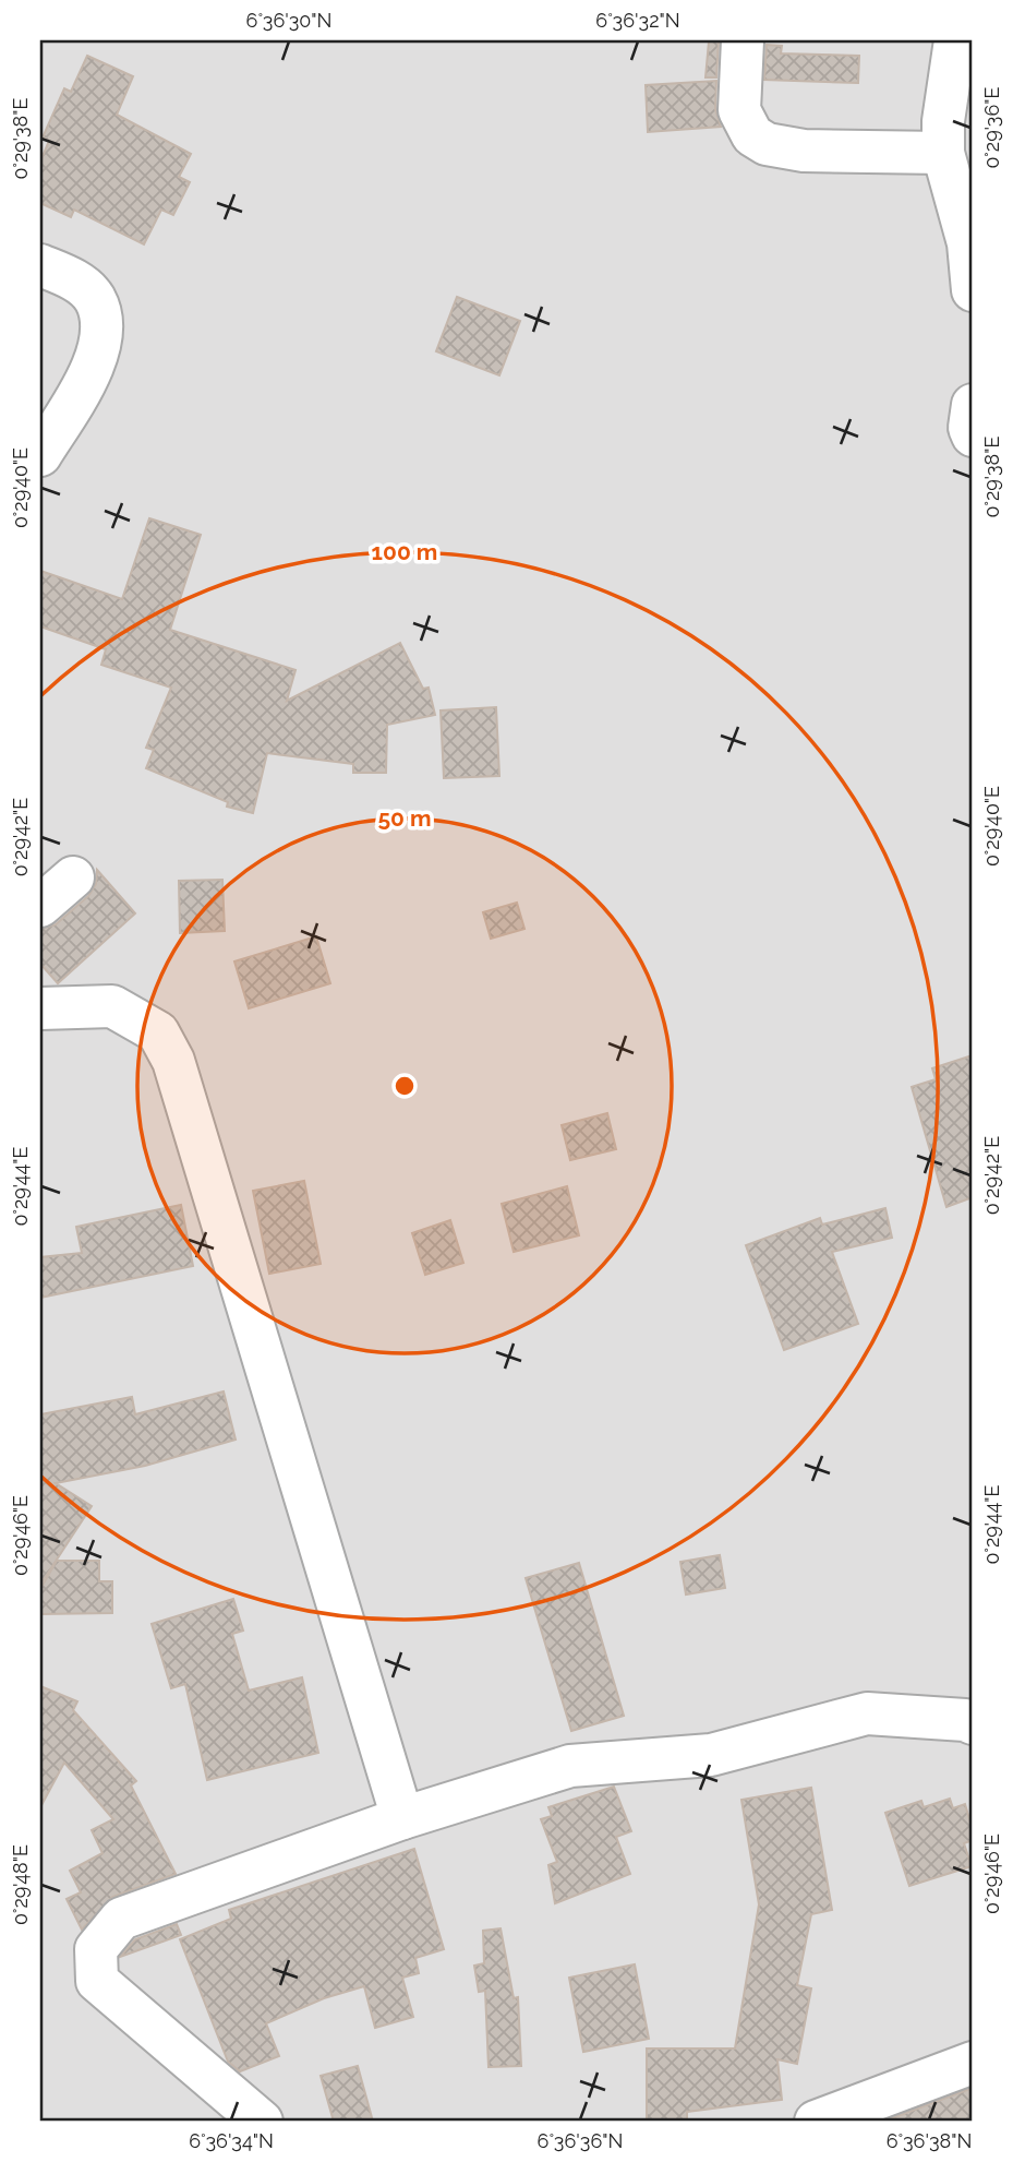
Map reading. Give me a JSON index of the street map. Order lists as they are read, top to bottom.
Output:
{
  "coordinates": [
    "6°36'30\"N",
    "6°36'32\"N",
    "0°29'36\"E",
    "0°29'38\"E",
    "0°29'40\"E",
    "0°29'42\"E",
    "0°29'44\"E",
    "0°29'46\"E",
    "0°29'48\"E",
    "6°36'34\"N",
    "6°36'36\"N",
    "6°36'38\"N"
  ],
  "rings": ["100 m", "50 m"]
}
